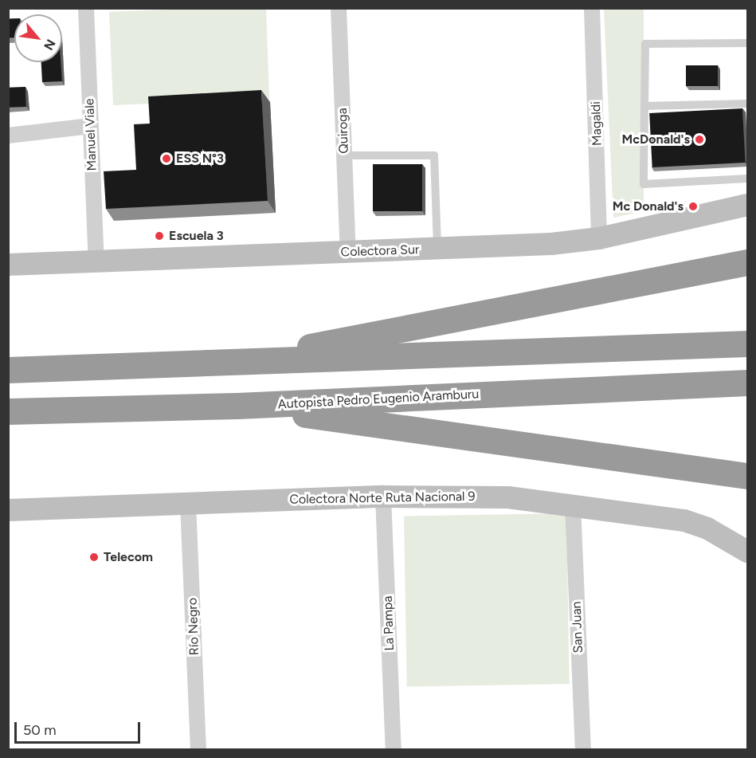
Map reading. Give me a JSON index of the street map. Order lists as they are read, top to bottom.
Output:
{
  "streets": {
    "highway": ["Autopista Pedro Eugenio Aramburu"],
    "street": [
      "Magaldi",
      "Quiroga",
      "Manuel Viale",
      "Colectora Sur",
      "Colectora Norte Ruta Nacional 9",
      "La Pampa",
      "Río Negro",
      "San Juan"
    ]
  },
  "crossings": [
    ["Magaldi", "Colectora Sur"],
    ["Quiroga", "Colectora Sur"],
    ["Manuel Viale", "Colectora Sur"],
    ["Colectora Norte Ruta Nacional 9", "La Pampa"],
    ["Colectora Norte Ruta Nacional 9", "Río Negro"],
    ["Colectora Norte Ruta Nacional 9", "San Juan"]
  ],
  "places": [
    "McDonald's",
    "ESS N°3",
    "Mc Donald's",
    "Escuela 3",
    "Telecom"
  ],
  "scale_bar": "50 m",
  "north": "bottom right"
}
